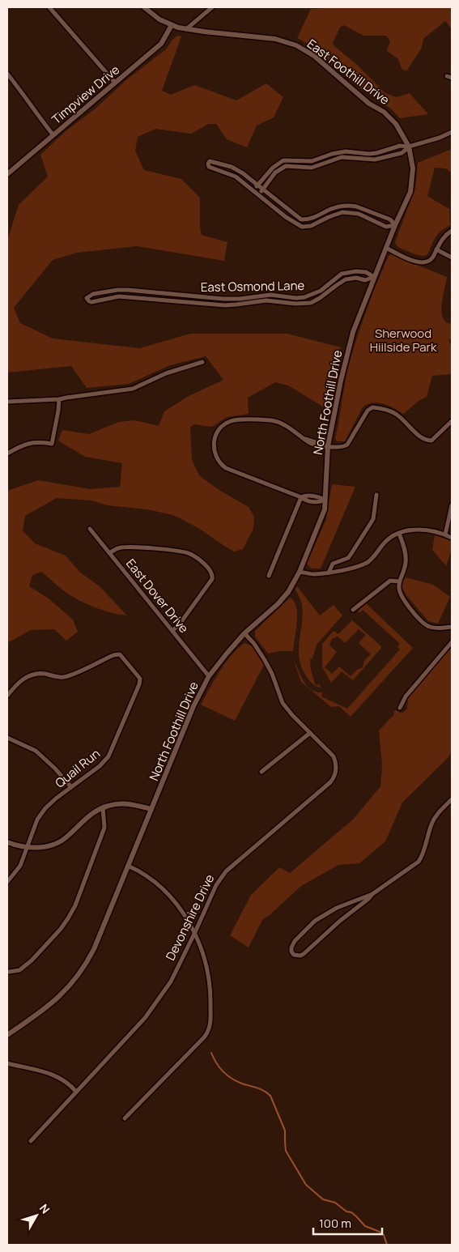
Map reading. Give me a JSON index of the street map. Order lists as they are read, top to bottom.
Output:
{
  "streets": {
    "street": [
      "East Foothill Drive",
      "Timpview Drive",
      "East Osmond Lane",
      "North Foothill Drive",
      "East Dover Drive",
      "Quail Run",
      "Devonshire Drive"
    ]
  },
  "crossings": [
    ["East Foothill Drive", "Timpview Drive"],
    ["East Foothill Drive", "North Foothill Drive"],
    ["East Osmond Lane", "North Foothill Drive"],
    ["North Foothill Drive", "East Dover Drive"],
    ["North Foothill Drive", "Devonshire Drive"]
  ],
  "parks": ["Sherwood Hiilside Park"],
  "scale_bar": "100 m",
  "north": "top right"
}
